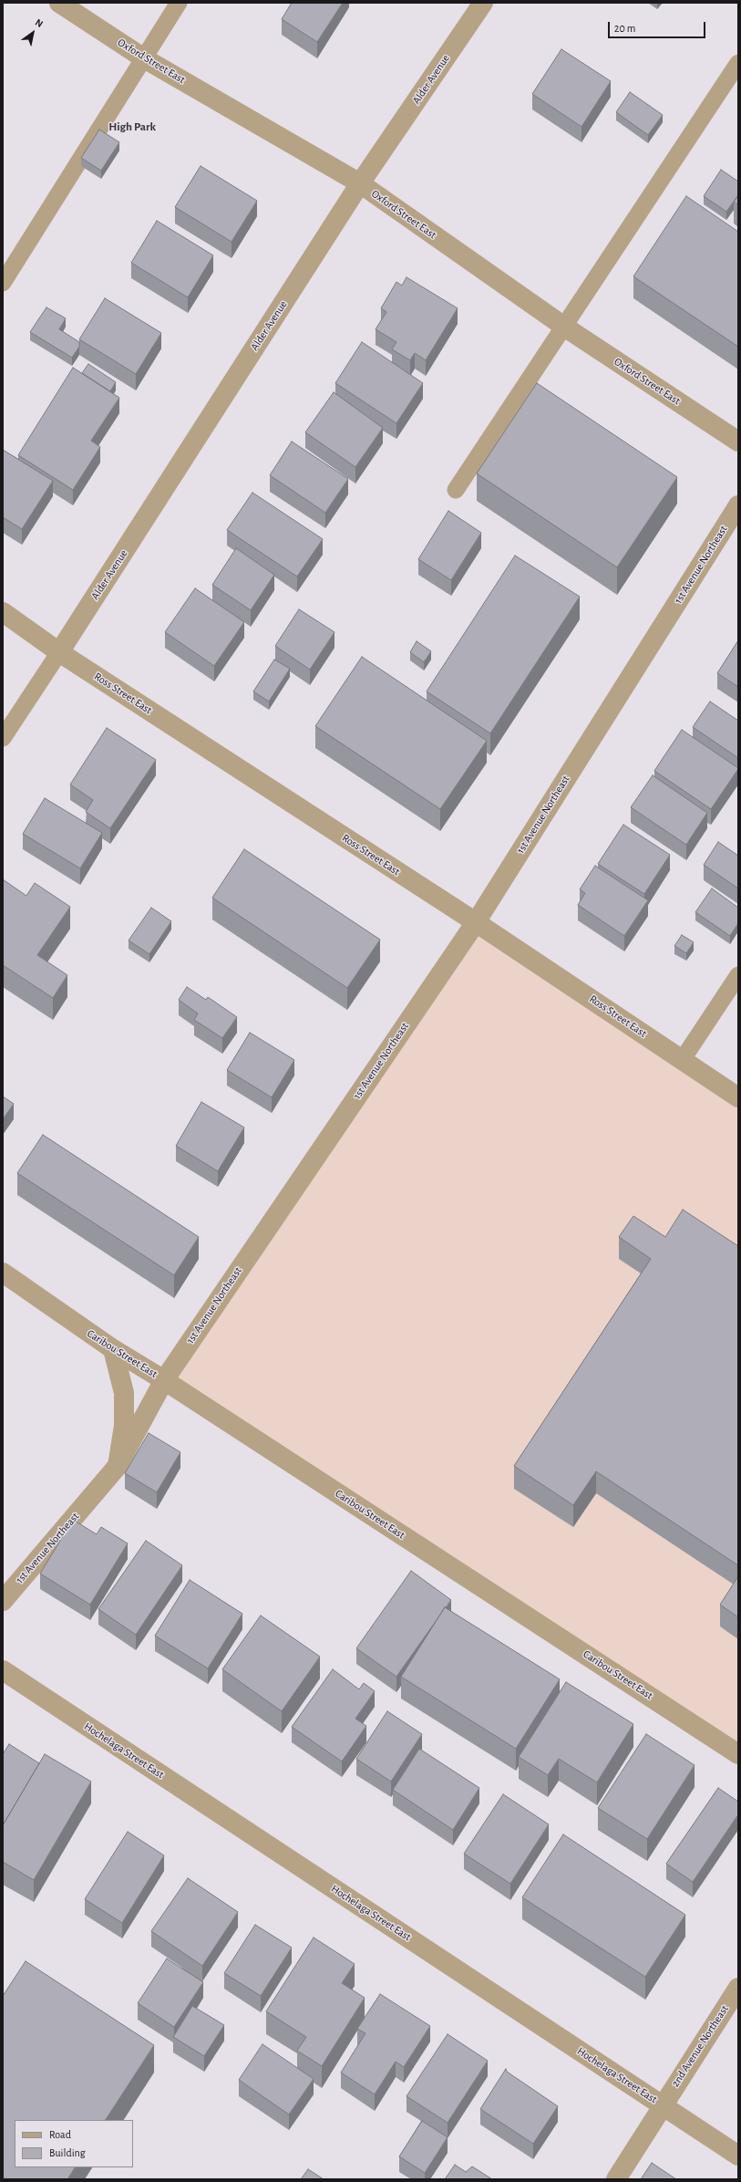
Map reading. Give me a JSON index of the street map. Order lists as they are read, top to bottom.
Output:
{
  "streets": {
    "street": [
      "Oxford Street East",
      "Alder Avenue",
      "1st Avenue Northeast",
      "Ross Street East",
      "Caribou Street East",
      "Hochelaga Street East",
      "2nd Avenue Northeast"
    ]
  },
  "crossings": [
    ["Oxford Street East", "Alder Avenue"],
    ["Alder Avenue", "Ross Street East"],
    ["1st Avenue Northeast", "Ross Street East"],
    ["1st Avenue Northeast", "Caribou Street East"],
    ["Hochelaga Street East", "2nd Avenue Northeast"]
  ],
  "districts": ["High Park"],
  "legend": ["Road", "Building"],
  "scale_bar": "20 m",
  "north": "top right"
}
